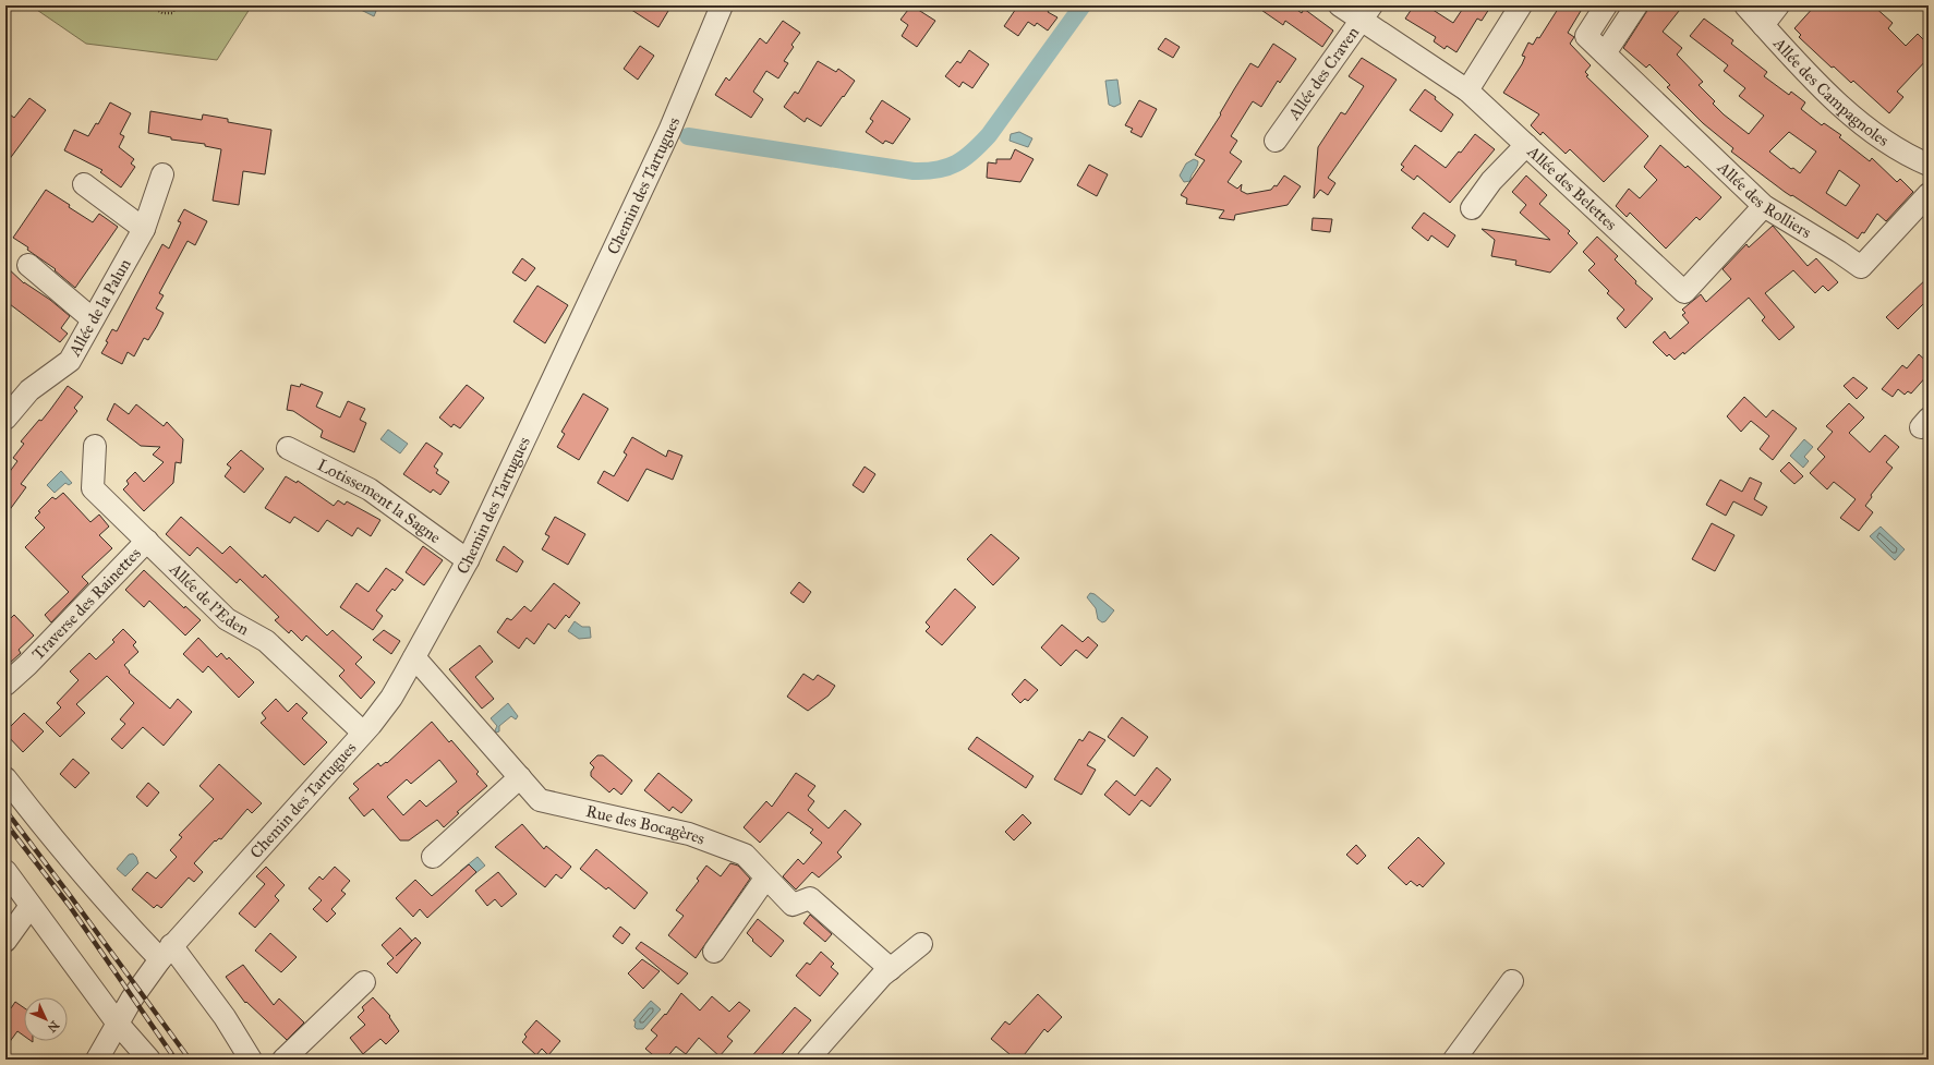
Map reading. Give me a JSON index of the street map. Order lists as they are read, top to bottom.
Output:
{
  "streets": {
    "street": [
      "Allée des Craven",
      "Allée des Campagnoles",
      "Chemin des Tartugues",
      "Allée des Belettes",
      "Allée des Rolliers",
      "Allée de la Palun",
      "Lotissement la Sagne",
      "Allée de l'Eden",
      "Traverse des Rainettes",
      "Rue des Bocagères"
    ]
  },
  "crossings": [
    ["Allée des Craven", "Allée des Belettes"],
    ["Chemin des Tartugues", "Lotissement la Sagne"],
    ["Chemin des Tartugues", "Allée de l'Eden"],
    ["Chemin des Tartugues", "Rue des Bocagères"],
    ["Allée des Belettes", "Allée des Rolliers"],
    ["Allée de l'Eden", "Traverse des Rainettes"]
  ],
  "north": "bottom right"
}
